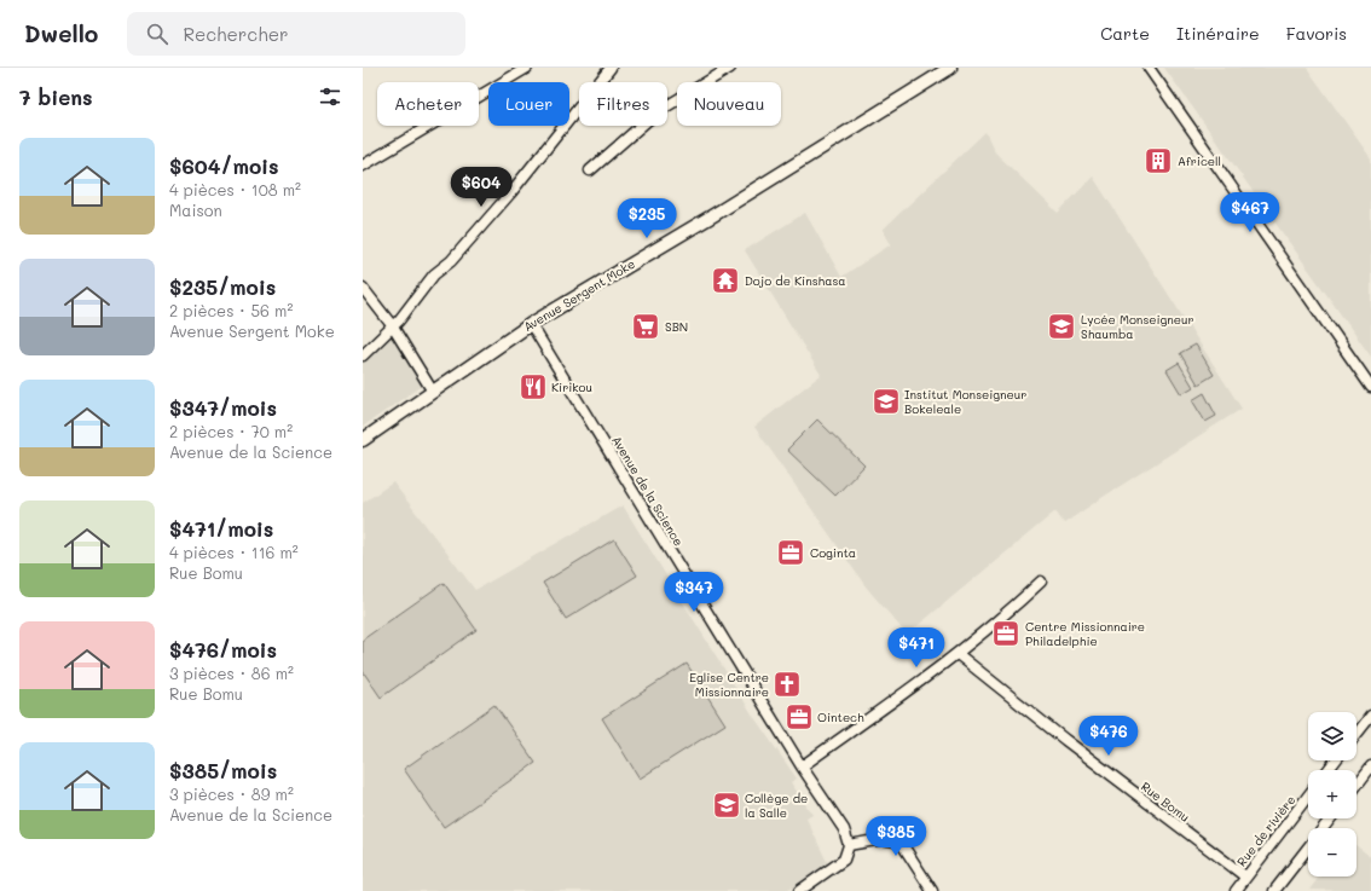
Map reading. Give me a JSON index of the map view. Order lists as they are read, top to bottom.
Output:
{
  "streets": {
    "main road": ["Avenue Sergent Moke"],
    "street": ["Avenue de la Science", "Rue Bomu", "Rue de rivière"]
  },
  "crossings": [
    ["Avenue Sergent Moke", "Avenue de la Science"],
    ["Rue Bomu", "Rue de rivière"]
  ],
  "places": {
    "building": ["Africell"],
    "temple": ["Dojo de Kinshasa"],
    "supermarket": ["SBN"],
    "school or university": ["Lycée Monseigneur Shaumba", "Institut Monseigneur Bokeleale", "Collège de la Salle"],
    "restaurant": ["Kirikou"],
    "office": ["Coginta", "Centre Missionnaire Philadelphie", "Ointech"],
    "church": ["Eglise Centre Missionnaire"]
  },
  "page": {
    "header": "Dwello",
    "search": "Rechercher",
    "nav": ["Carte", "Itinéraire", "Favoris"],
    "heading": "7 biens",
    "chip": [
      "Acheter",
      "Louer",
      "Filtres",
      "Nouveau"
    ],
    "list": [
      {
        "name": "$604/mois",
        "note": "4 pièces · 108 m² · Maison"
      },
      {
        "name": "$235/mois",
        "note": "2 pièces · 56 m² · Avenue Sergent Moke"
      },
      {
        "name": "$347/mois",
        "note": "2 pièces · 70 m² · Avenue de la Science"
      },
      {
        "name": "$471/mois",
        "note": "4 pièces · 116 m² · Rue Bomu"
      },
      {
        "name": "$476/mois",
        "note": "3 pièces · 86 m² · Rue Bomu"
      },
      {
        "name": "$385/mois",
        "note": "3 pièces · 89 m² · Avenue de la Science"
      }
    ],
    "price": [
      "$604",
      "$467",
      "$235",
      "$347",
      "$471",
      "$476",
      "$385"
    ],
    "map_buttons": ["+", "−"]
  }
}
